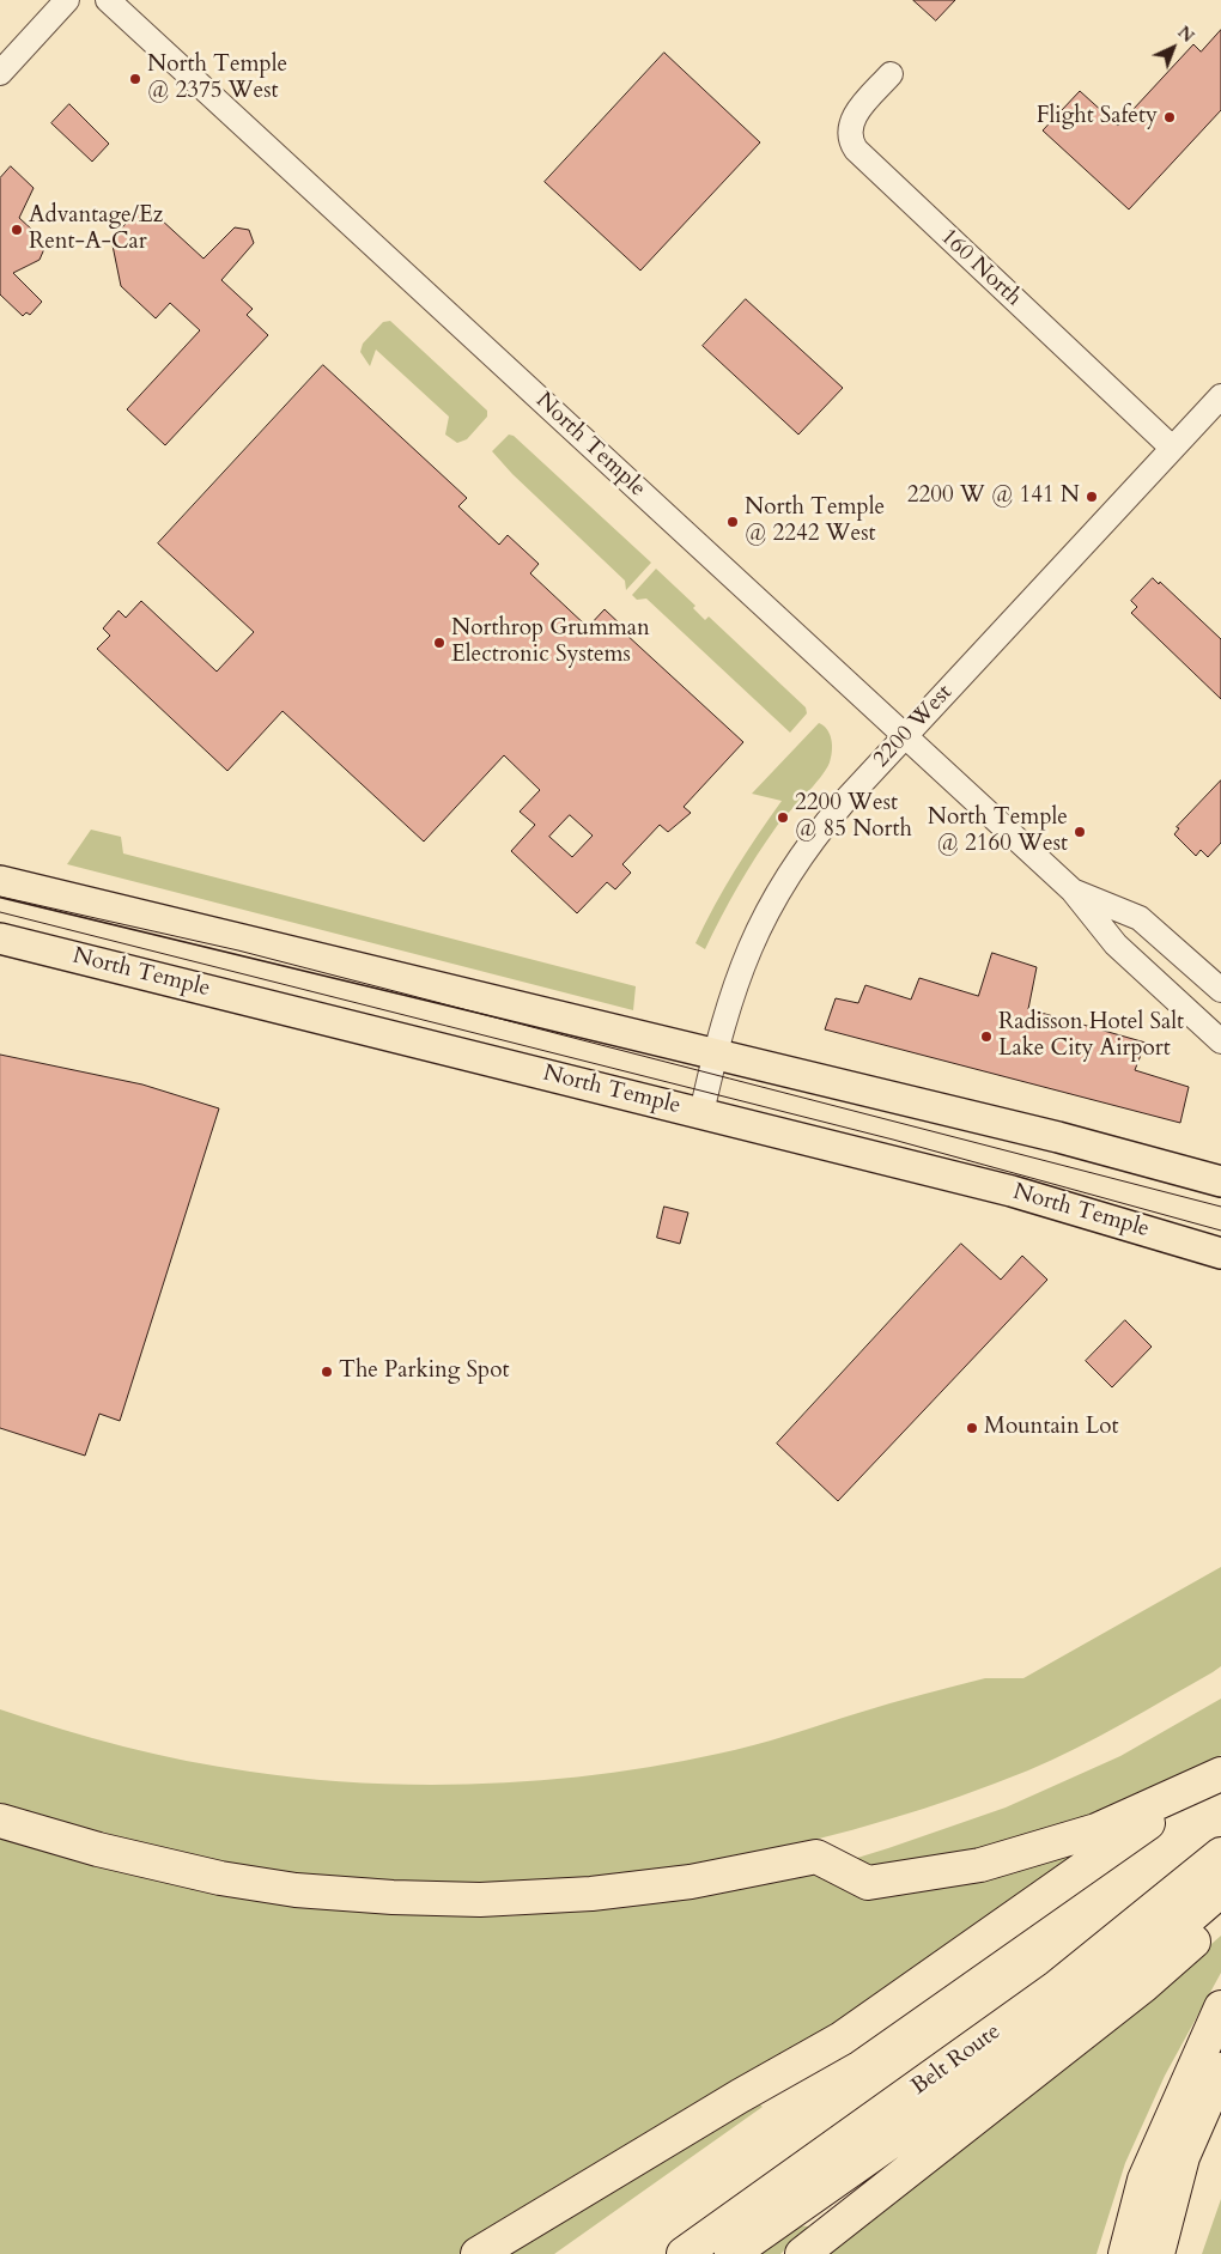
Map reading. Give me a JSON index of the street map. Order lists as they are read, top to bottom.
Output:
{
  "streets": {
    "highway": ["Belt Route"],
    "main road": ["North Temple"],
    "street": ["160 North", "2200 West"]
  },
  "crossings": [
    ["160 North", "2200 West"],
    ["North Temple", "2200 West"]
  ],
  "places": [
    "North Temple @ 2375 West",
    "Flight Safety",
    "Advantage/Ez Rent-A-Car",
    "2200 W @ 141 N",
    "North Temple @ 2242 West",
    "Northrop Grumman Electronic Systems",
    "2200 West @ 85 North",
    "North Temple @ 2160 West",
    "Radisson Hotel Salt Lake City Airport",
    "The Parking Spot",
    "Mountain Lot"
  ],
  "north": "top right"
}
